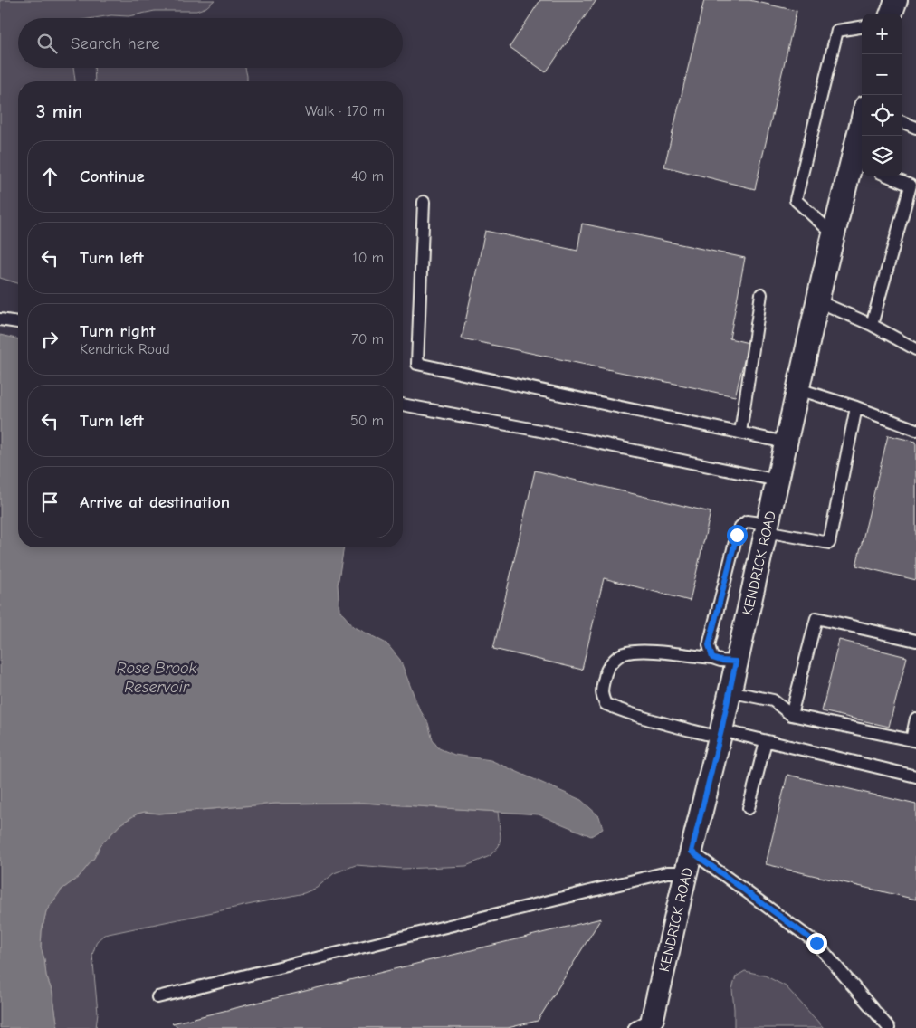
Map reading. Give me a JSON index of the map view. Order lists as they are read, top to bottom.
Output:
{
  "streets": {
    "street": ["KENDRICK ROAD"]
  },
  "water": ["Rose Brook Reservoir"],
  "page": {
    "map_buttons": ["+", "−"],
    "search": "Search here",
    "heading": ["3 min", "Walk · 170 m"],
    "list": [
      ["Continue", "40 m"],
      ["Turn left", "10 m"],
      ["Turn right", "Kendrick Road", "70 m"],
      ["Turn left", "50 m"],
      "Arrive at destination"
    ]
  }
}
